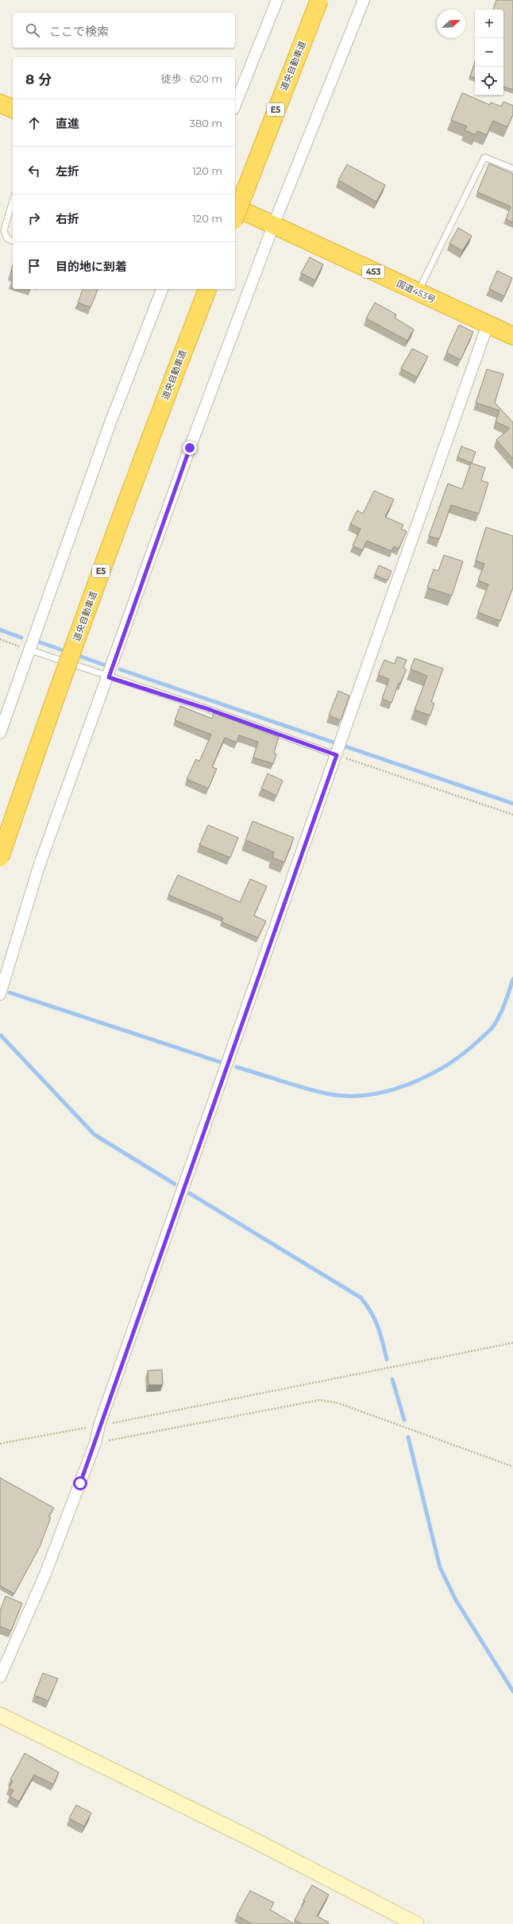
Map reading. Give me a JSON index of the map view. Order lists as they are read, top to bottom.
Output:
{
  "streets": {
    "highway": [
      "道央自動車道",
      "E5",
      "453",
      "国道453号"
    ]
  },
  "north": "top right",
  "page": {
    "map_buttons": ["+", "−"],
    "search": "ここで検索",
    "heading": ["8 分", "徒歩 · 620 m"],
    "list": [
      ["直進", "380 m"],
      ["左折", "120 m"],
      ["右折", "120 m"],
      "目的地に到着"
    ]
  }
}
